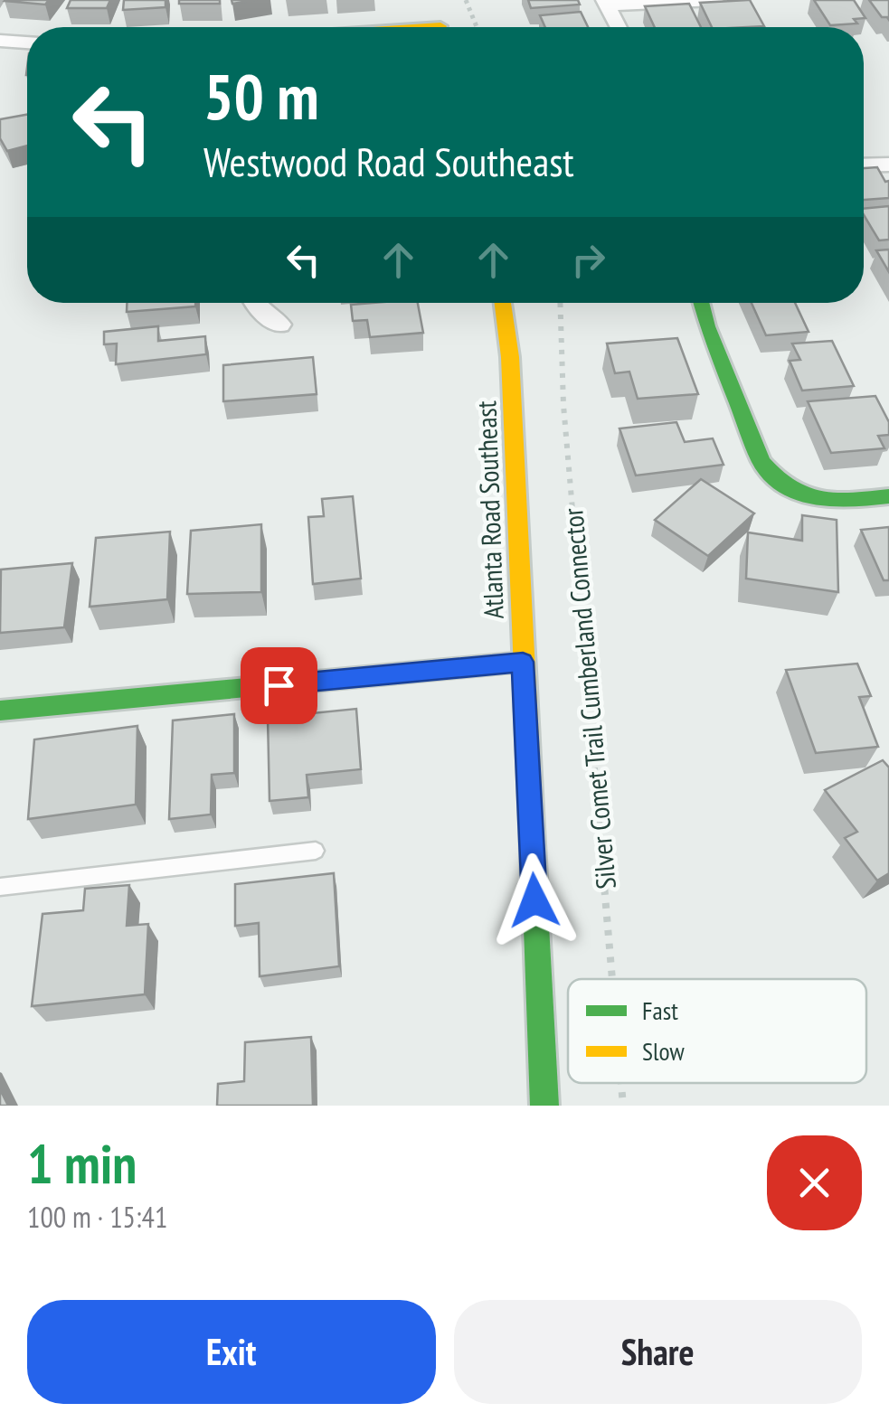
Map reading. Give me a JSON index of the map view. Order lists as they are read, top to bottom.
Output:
{
  "streets": {
    "street": ["Atlanta Road Southeast"],
    "path": ["Silver Comet Trail Cumberland Connector"]
  },
  "legend": ["Fast", "Slow"],
  "page": {
    "turn": ["50 m", "Westwood Road Southeast"],
    "heading": ["1 min", "100 m · 15:41"],
    "buttons": ["Exit", "Share"]
  }
}
